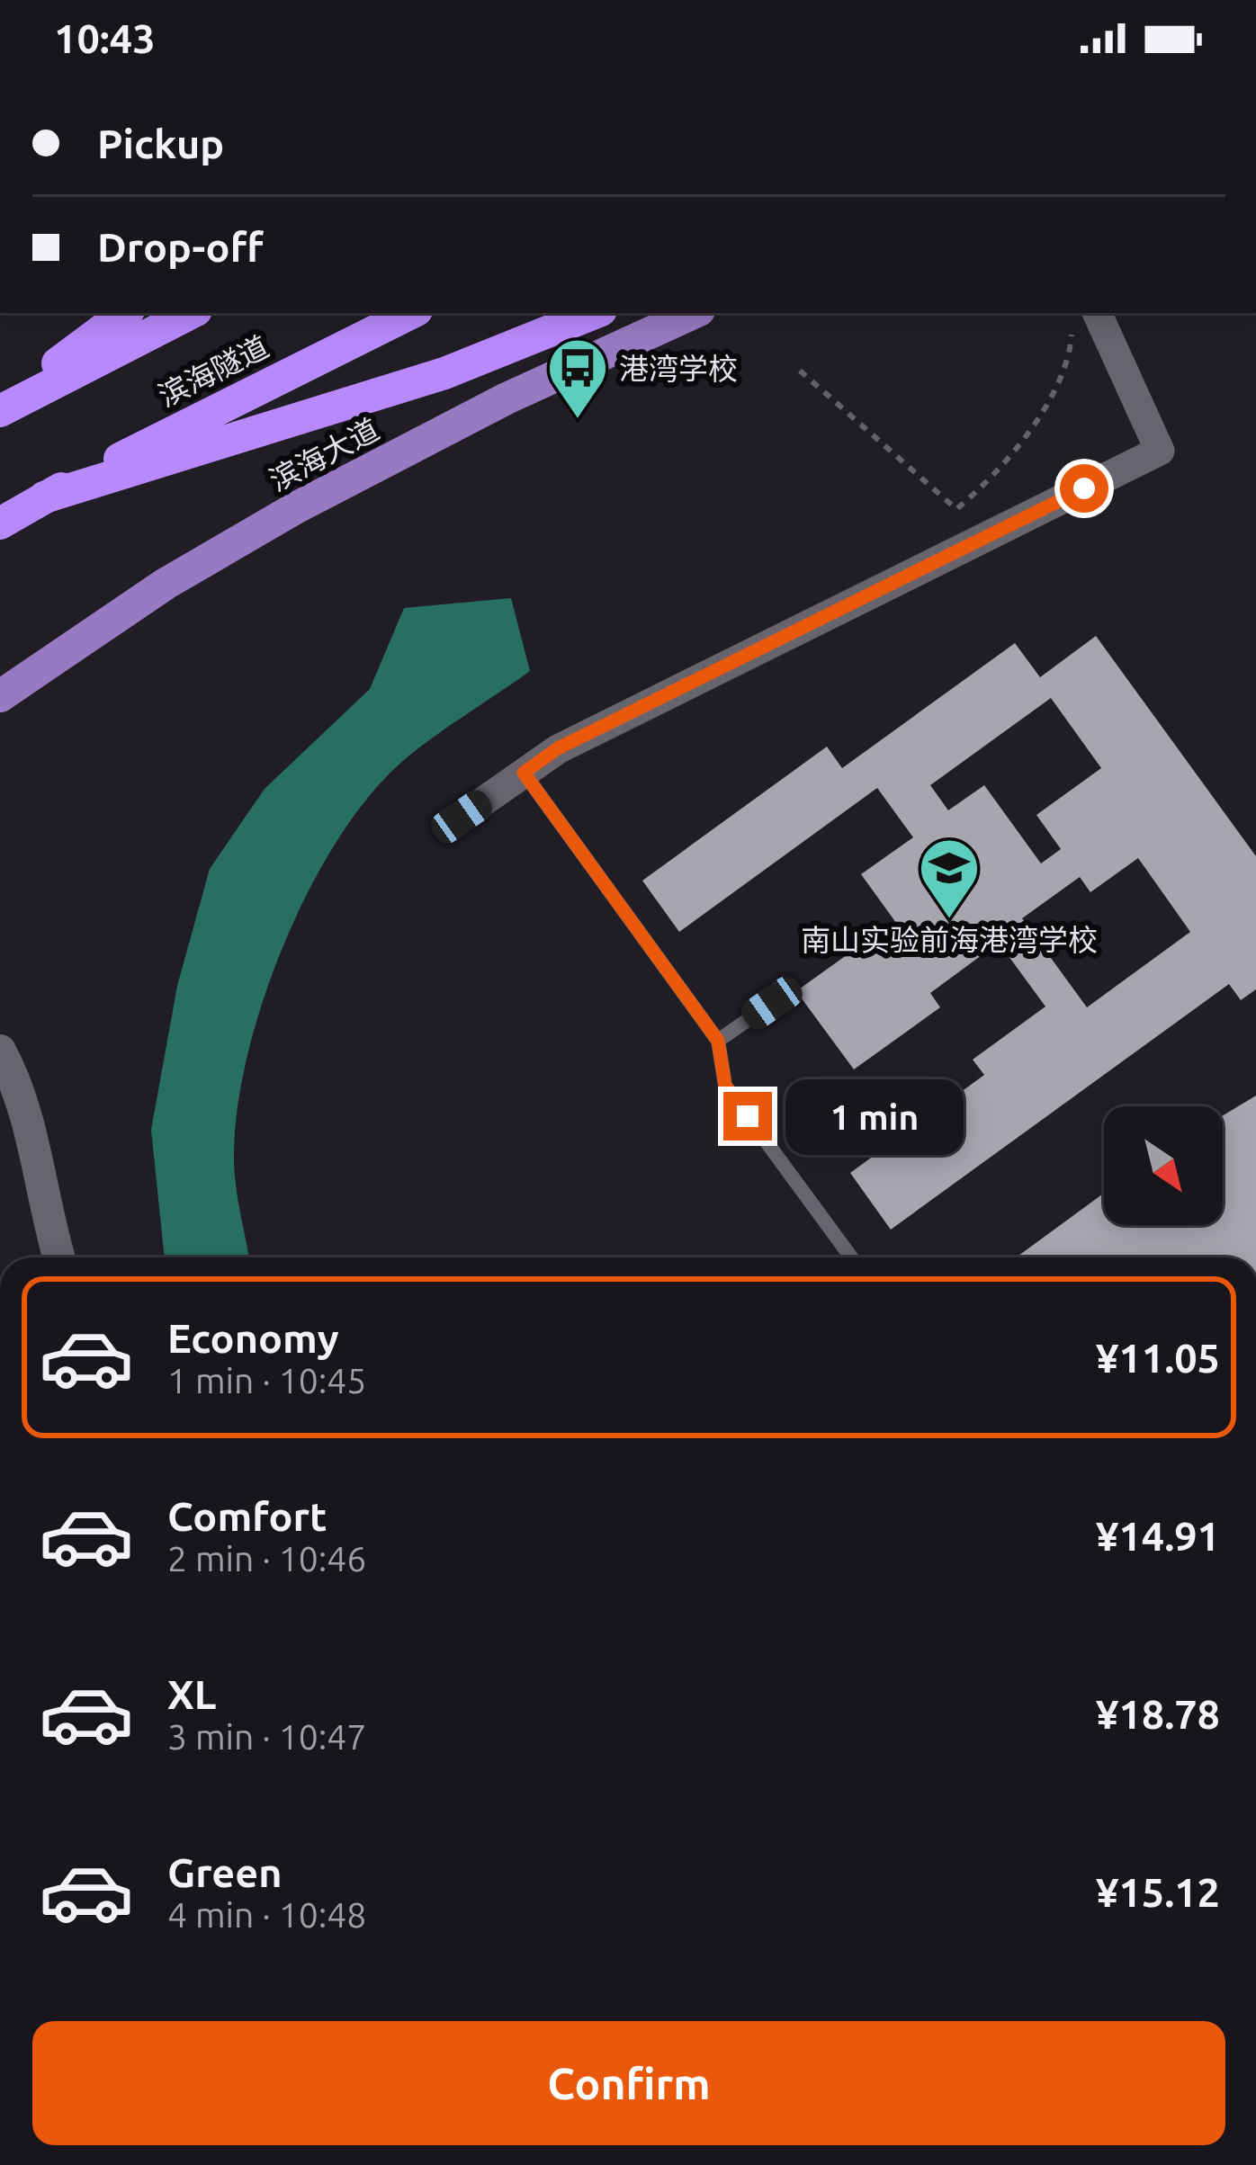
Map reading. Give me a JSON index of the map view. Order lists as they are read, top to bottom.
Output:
{
  "streets": {
    "highway": ["滨海隧道"],
    "main road": ["滨海大道"]
  },
  "places": {
    "bus stop": ["港湾学校"],
    "school or university": ["南山实验前海港湾学校"]
  },
  "north": "bottom right",
  "page": {
    "status": "10:43",
    "banner": ["Pickup", "Drop-off"],
    "bubble": "1 min",
    "list": [
      {
        "name": "Economy",
        "note": "1 min · 10:45",
        "value": "¥11.05"
      },
      {
        "name": "Comfort",
        "note": "2 min · 10:46",
        "value": "¥14.91"
      },
      {
        "name": "XL",
        "note": "3 min · 10:47",
        "value": "¥18.78"
      },
      {
        "name": "Green",
        "note": "4 min · 10:48",
        "value": "¥15.12"
      }
    ],
    "buttons": "Confirm"
  }
}
